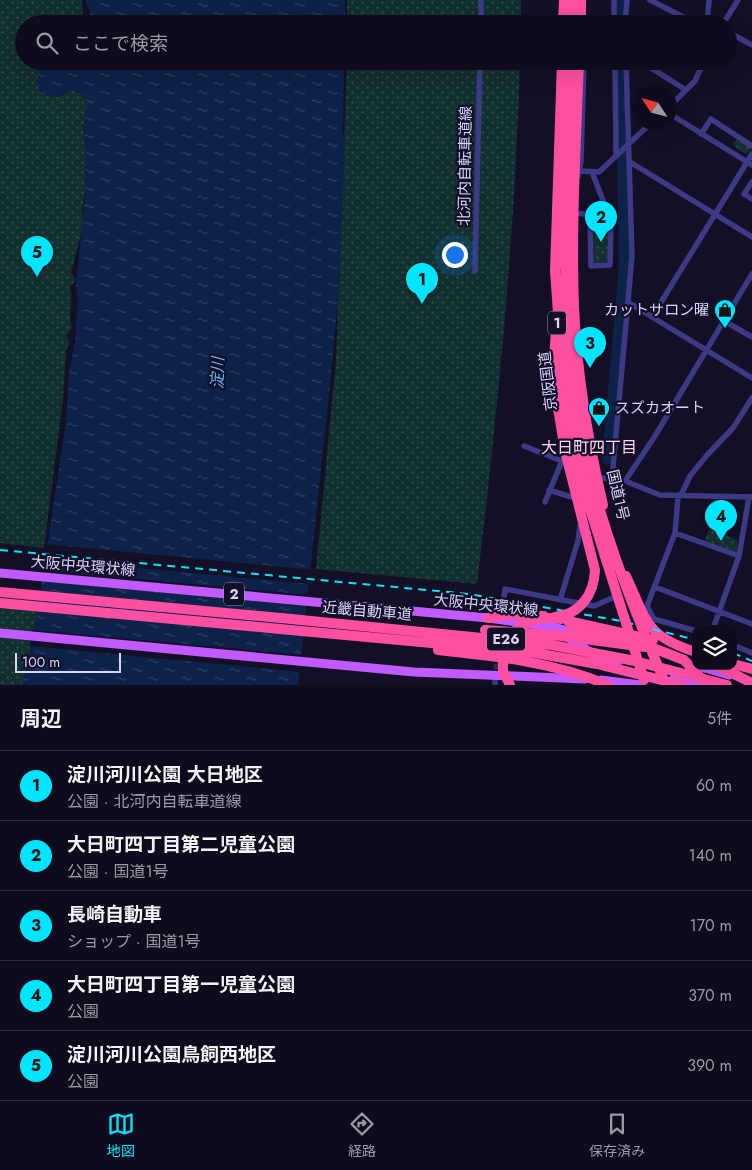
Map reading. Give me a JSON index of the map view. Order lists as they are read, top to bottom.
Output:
{
  "streets": {
    "highway": [
      "1",
      "京阪国道",
      "国道1号",
      "近畿自動車道",
      "E26"
    ],
    "main road": ["大阪中央環状線", "2"],
    "street": ["北河内自転車道線"]
  },
  "crossings": [
    ["1", "京阪国道"],
    ["1", "国道1号"],
    ["1", "大阪中央環状線"]
  ],
  "districts": ["大日町四丁目"],
  "water": ["淀川"],
  "places": {
    "shop": ["カットサロン曜", "スズカオート"]
  },
  "scale_bar": "100 m",
  "north": "top left",
  "page": {
    "search": "ここで検索",
    "pins": [
      "2",
      "5",
      "1",
      "3",
      "4"
    ],
    "scale": "100 m",
    "heading": ["周辺", "5件"],
    "list": [
      {
        "mark": "1",
        "name": "淀川河川公園 大日地区",
        "note": "公園 · 北河内自転車道線",
        "value": "60 m"
      },
      {
        "mark": "2",
        "name": "大日町四丁目第二児童公園",
        "note": "公園 · 国道1号",
        "value": "140 m"
      },
      {
        "mark": "3",
        "name": "長崎自動車",
        "note": "ショップ · 国道1号",
        "value": "170 m"
      },
      {
        "mark": "4",
        "name": "大日町四丁目第一児童公園",
        "note": "公園",
        "value": "370 m"
      },
      {
        "mark": "5",
        "name": "淀川河川公園鳥飼西地区",
        "note": "公園",
        "value": "390 m"
      }
    ],
    "nav": ["地図", "経路", "保存済み"]
  }
}
